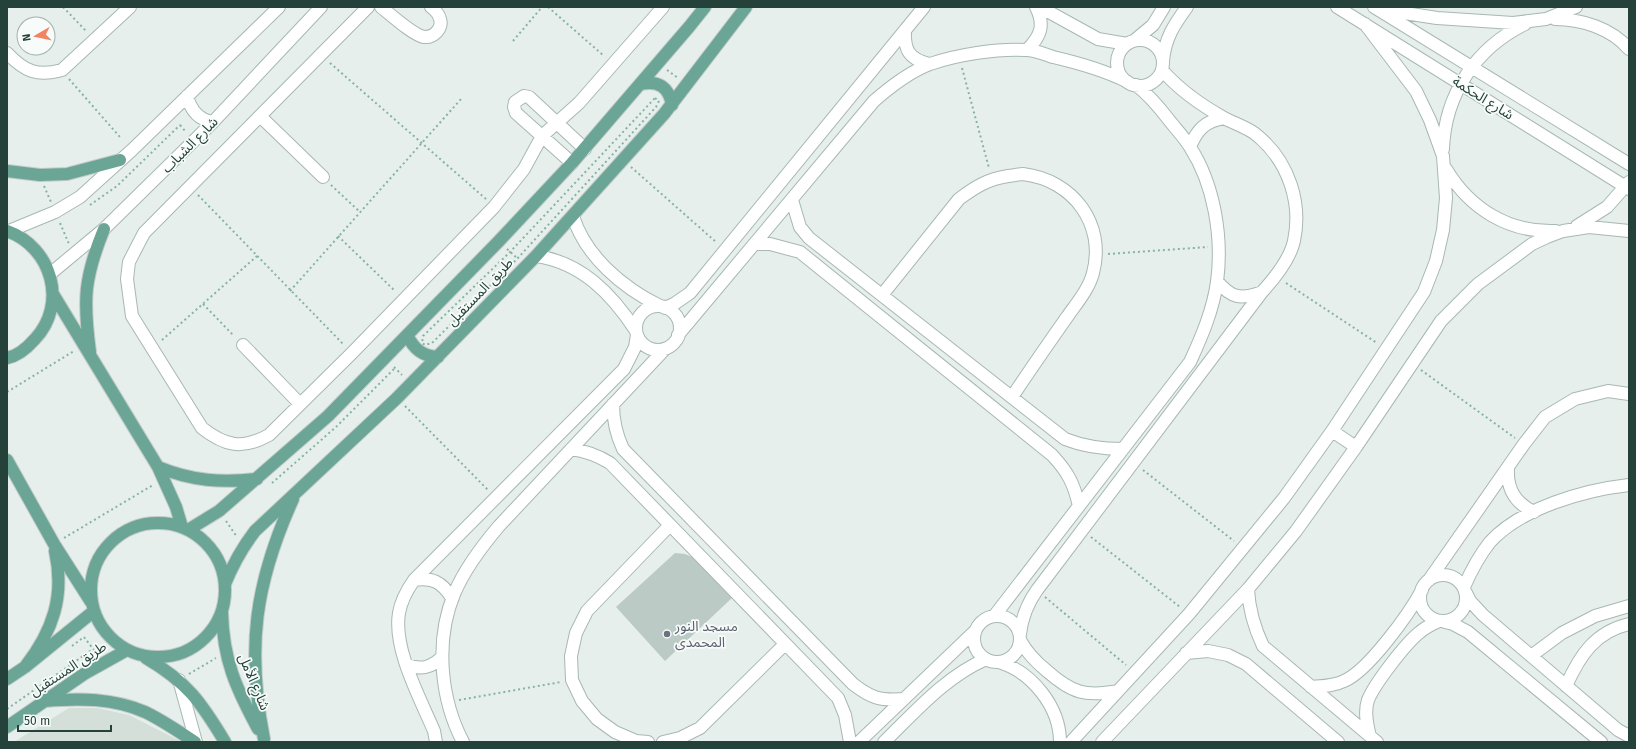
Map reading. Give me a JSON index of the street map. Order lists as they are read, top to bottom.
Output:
{
  "streets": {
    "main road": ["طريق المستقبل", "شارع الأمل"],
    "street": ["شارع الحكمة", "شارع الشباب"]
  },
  "crossings": [
    ["طريق المستقبل", "شارع الأمل"]
  ],
  "places": ["مسجد النور المحمدى"],
  "scale_bar": "50 m",
  "north": "left"
}
